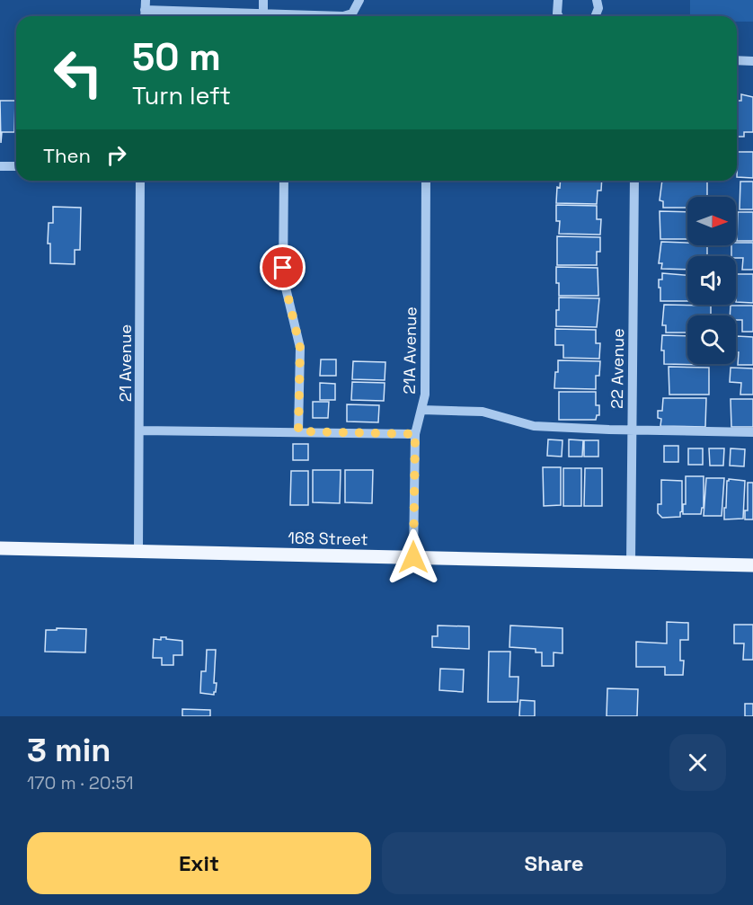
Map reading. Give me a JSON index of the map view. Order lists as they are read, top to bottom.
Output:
{
  "streets": {
    "main road": ["168 Street"],
    "street": ["21A Avenue", "21 Avenue", "22 Avenue"]
  },
  "crossings": [
    ["21A Avenue", "168 Street"],
    ["21 Avenue", "168 Street"],
    ["22 Avenue", "168 Street"]
  ],
  "north": "right",
  "page": {
    "turn": ["50 m", "Turn left"],
    "then": "Then",
    "heading": ["3 min", "170 m · 20:51"],
    "buttons": ["Exit", "Share"]
  }
}
